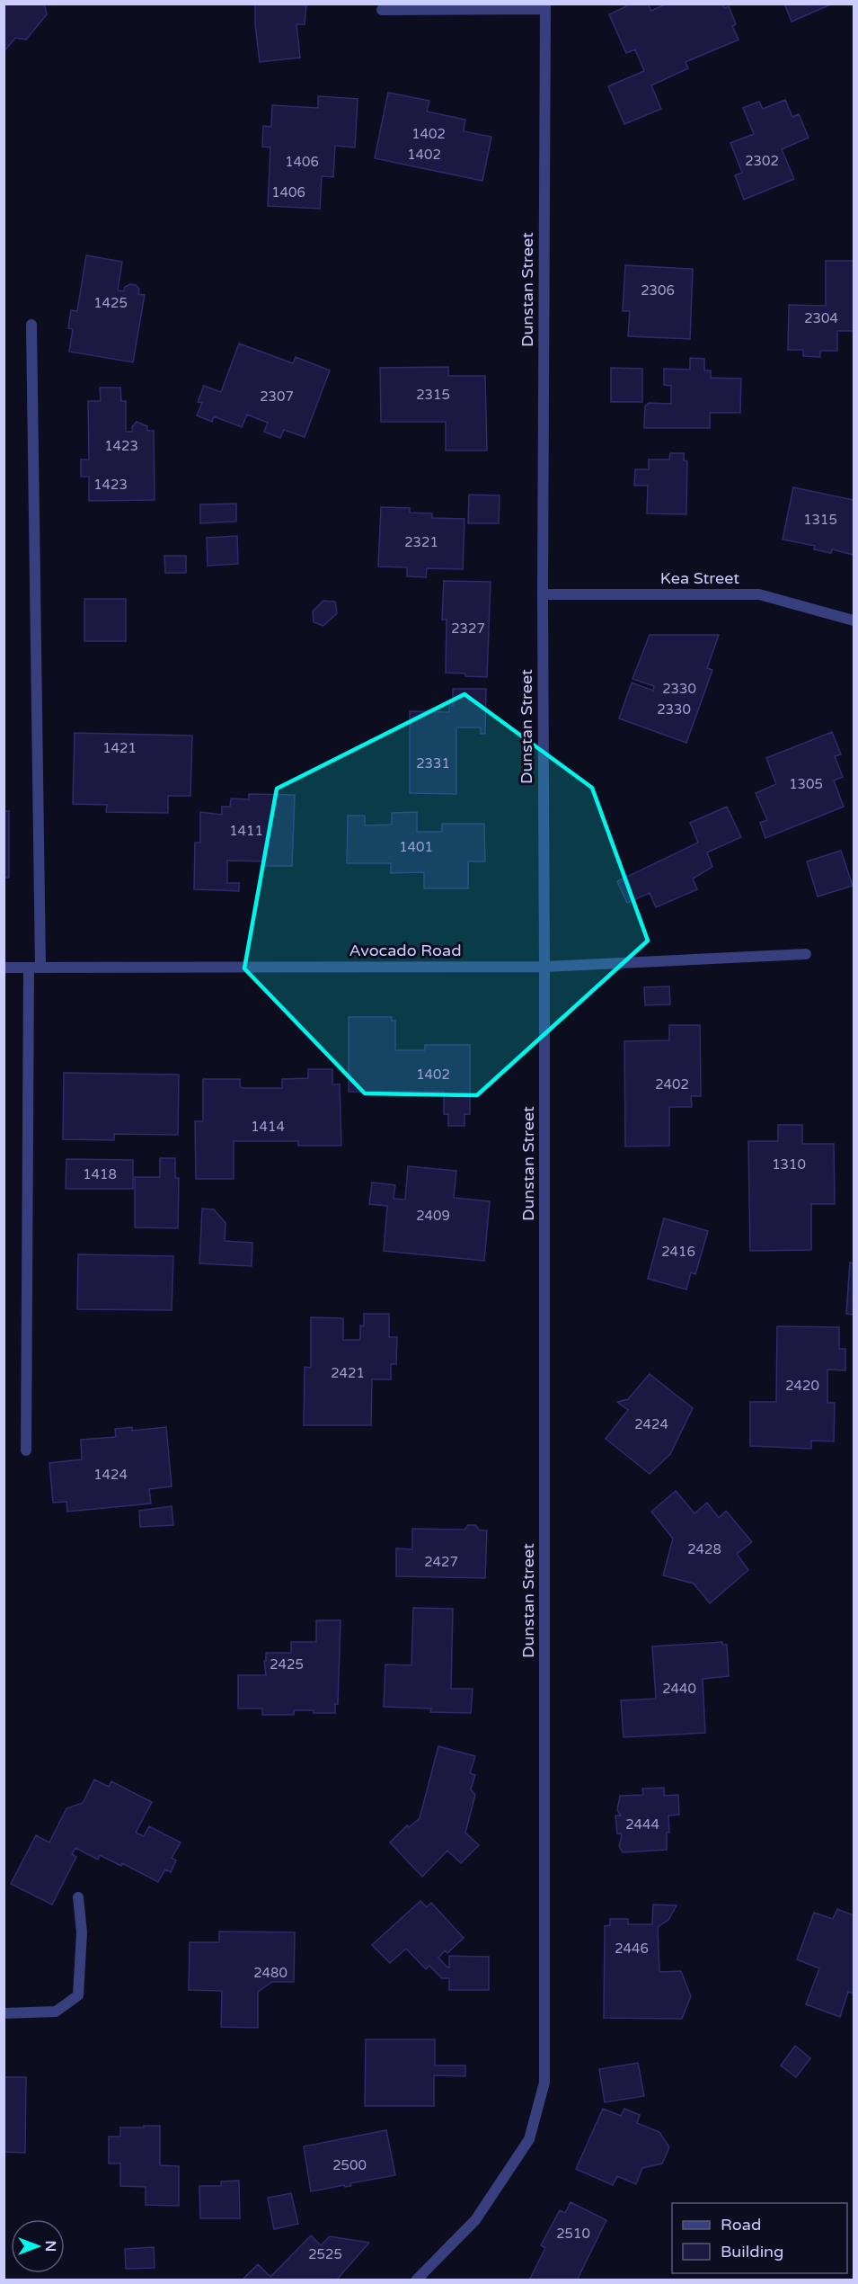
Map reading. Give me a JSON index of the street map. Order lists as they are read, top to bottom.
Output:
{
  "streets": {
    "street": ["Dunstan Street", "Kea Street", "Avocado Road"]
  },
  "crossings": [
    ["Dunstan Street", "Kea Street"],
    ["Dunstan Street", "Avocado Road"]
  ],
  "house_numbers": [
    "1402",
    "1402",
    "2302",
    "1406",
    "1406",
    "2306",
    "1425",
    "2304",
    "2315",
    "2307",
    "1423",
    "1423",
    "1315",
    "2321",
    "2327",
    "2330",
    "2330",
    "1421",
    "2331",
    "1305",
    "1411",
    "1401",
    "1402",
    "2402",
    "1414",
    "1310",
    "1418",
    "2409",
    "2416",
    "2421",
    "2420",
    "2424",
    "1424",
    "2428",
    "2427",
    "2425",
    "2440",
    "2444",
    "2446",
    "2480",
    "2500",
    "2510",
    "2525"
  ],
  "legend": ["Road", "Building"],
  "north": "right"
}
